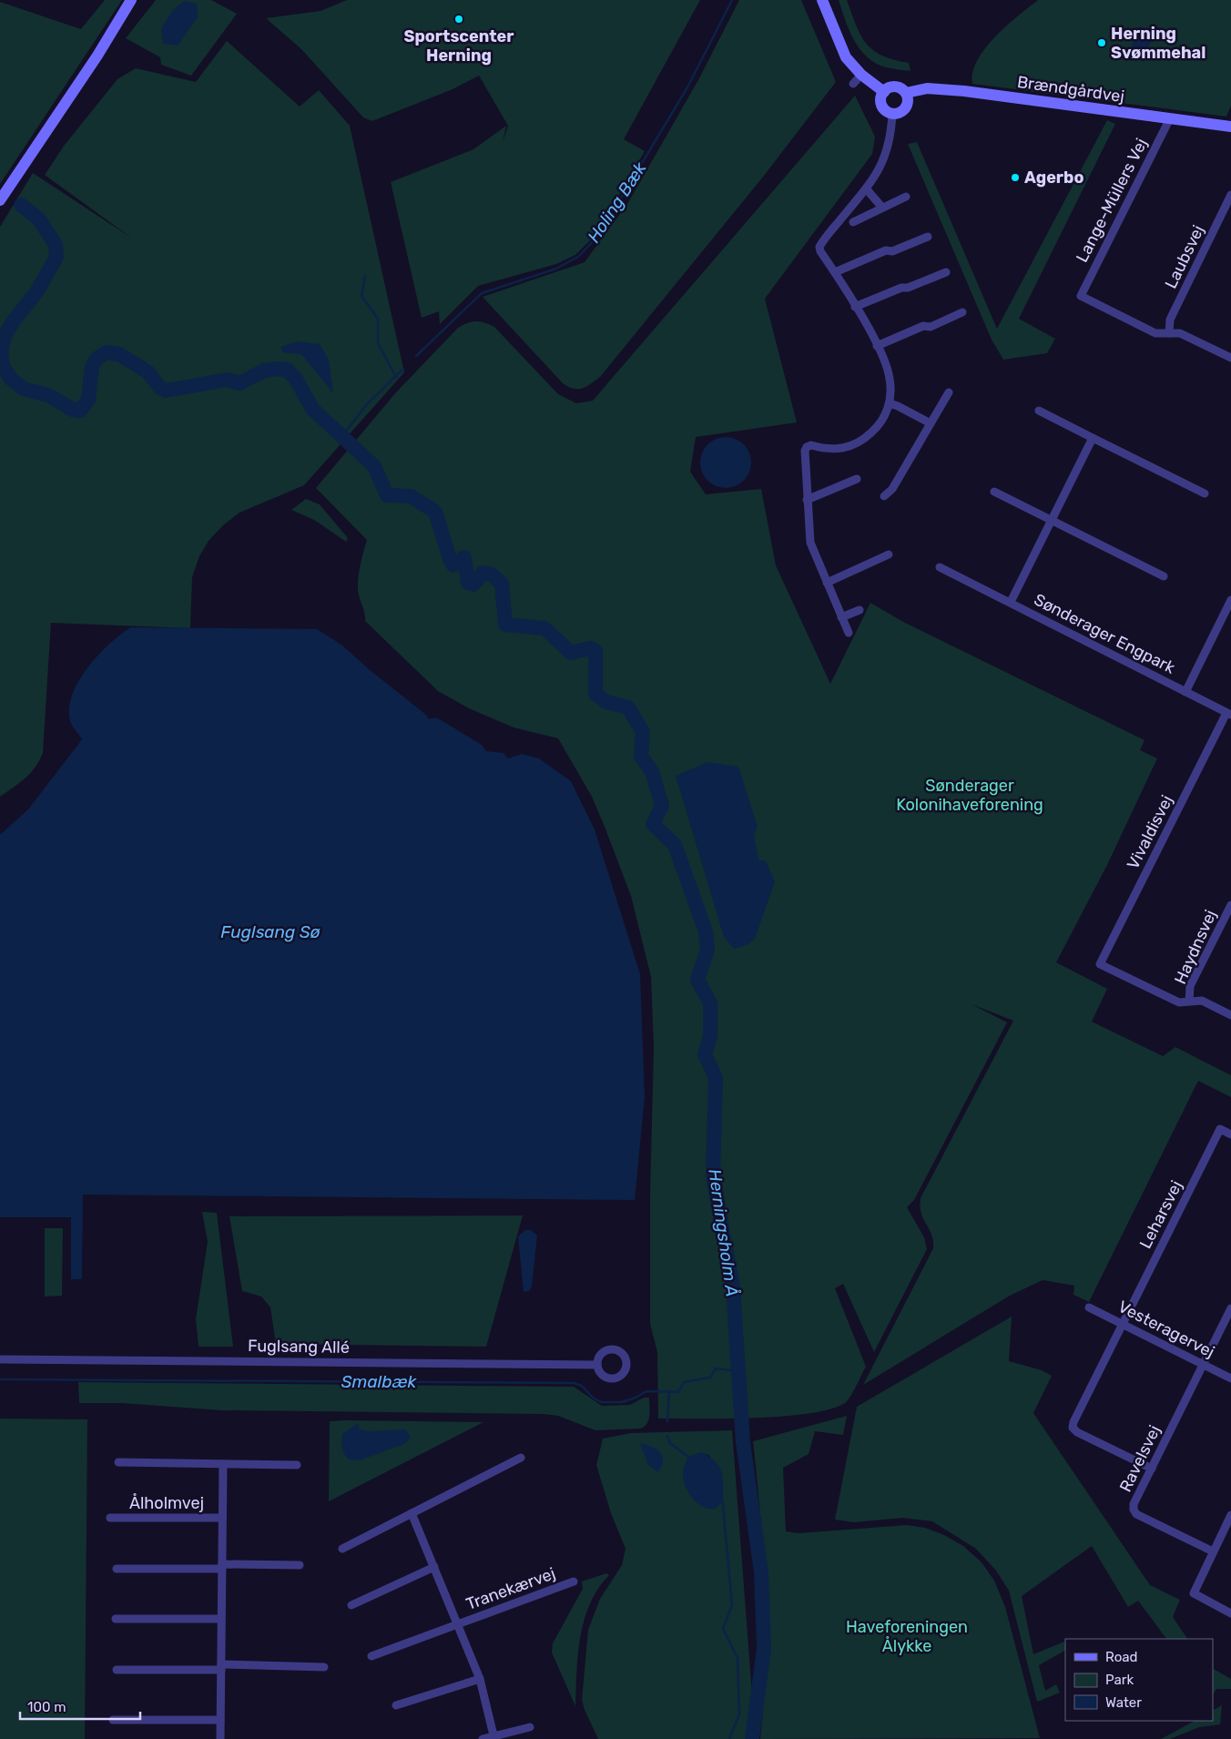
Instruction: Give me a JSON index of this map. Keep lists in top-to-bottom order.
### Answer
{
  "streets": {
    "street": [
      "Brændgårdvej",
      "Lange-Müllers Vej",
      "Laubsvej",
      "Sønderager Engpark",
      "Vivaldisvej",
      "Haydnsvej",
      "Leharsvej",
      "Vesteragervej",
      "Fuglsang Allé",
      "Ravelsvej",
      "Ålholmvej",
      "Tranekærvej"
    ]
  },
  "crossings": [
    ["Brændgårdvej", "Lange-Müllers Vej"],
    ["Lange-Müllers Vej", "Laubsvej"],
    ["Sønderager Engpark", "Vivaldisvej"],
    ["Vivaldisvej", "Haydnsvej"],
    ["Leharsvej", "Vesteragervej"],
    ["Vesteragervej", "Ravelsvej"]
  ],
  "water": [
    "Holing Bæk",
    "Fuglsang Sø",
    "Herningsholm Å",
    "Smalbæk"
  ],
  "parks": ["Sønderager Kolonihaveforening", "Haveforeningen Ålykke"],
  "places": ["Sportscenter Herning", "Herning Svømmehal", "Agerbo"],
  "legend": ["Road", "Park", "Water"],
  "scale_bar": "100 m"
}
